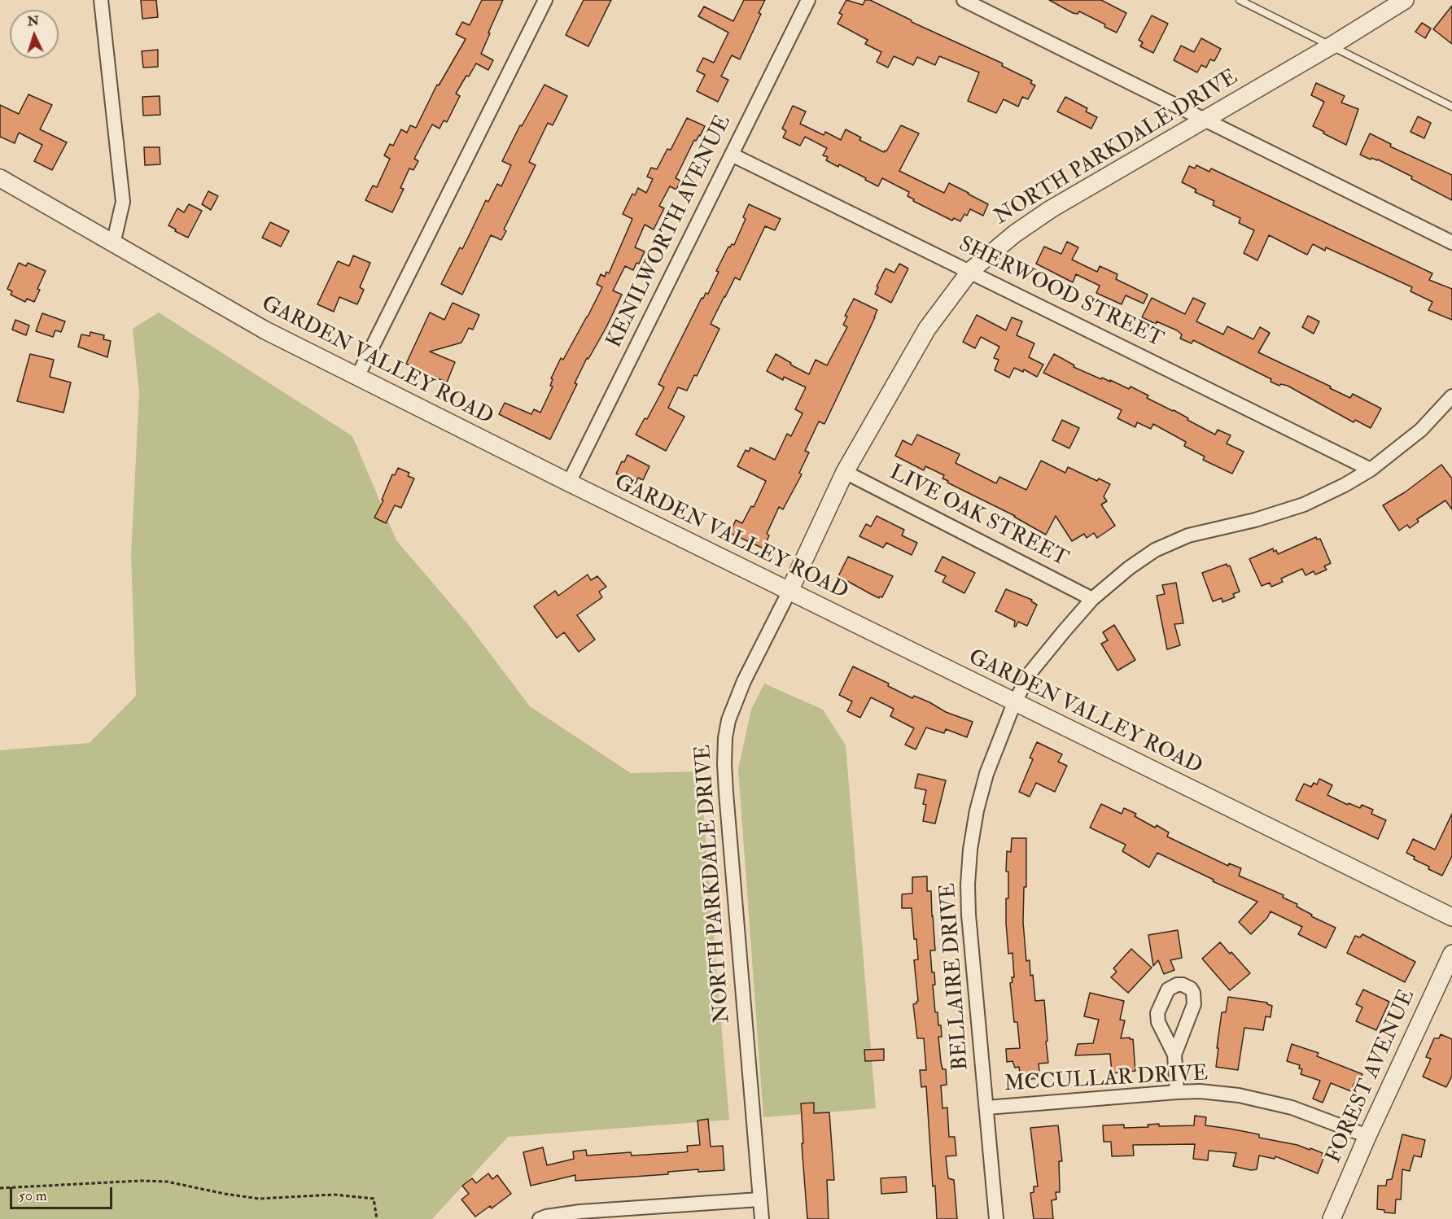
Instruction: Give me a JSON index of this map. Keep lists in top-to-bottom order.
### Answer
{
  "streets": {
    "street": [
      "NORTH PARKDALE DRIVE",
      "KENILWORTH AVENUE",
      "SHERWOOD STREET",
      "GARDEN VALLEY ROAD",
      "LIVE OAK STREET",
      "BELLAIRE DRIVE",
      "FOREST AVENUE",
      "MCCULLAR DRIVE"
    ]
  },
  "crossings": [
    ["NORTH PARKDALE DRIVE", "SHERWOOD STREET"],
    ["NORTH PARKDALE DRIVE", "GARDEN VALLEY ROAD"],
    ["NORTH PARKDALE DRIVE", "LIVE OAK STREET"],
    ["KENILWORTH AVENUE", "SHERWOOD STREET"],
    ["KENILWORTH AVENUE", "GARDEN VALLEY ROAD"],
    ["SHERWOOD STREET", "BELLAIRE DRIVE"],
    ["GARDEN VALLEY ROAD", "BELLAIRE DRIVE"],
    ["LIVE OAK STREET", "BELLAIRE DRIVE"],
    ["BELLAIRE DRIVE", "MCCULLAR DRIVE"],
    ["FOREST AVENUE", "MCCULLAR DRIVE"]
  ],
  "scale_bar": "50 m",
  "north": "top"
}
